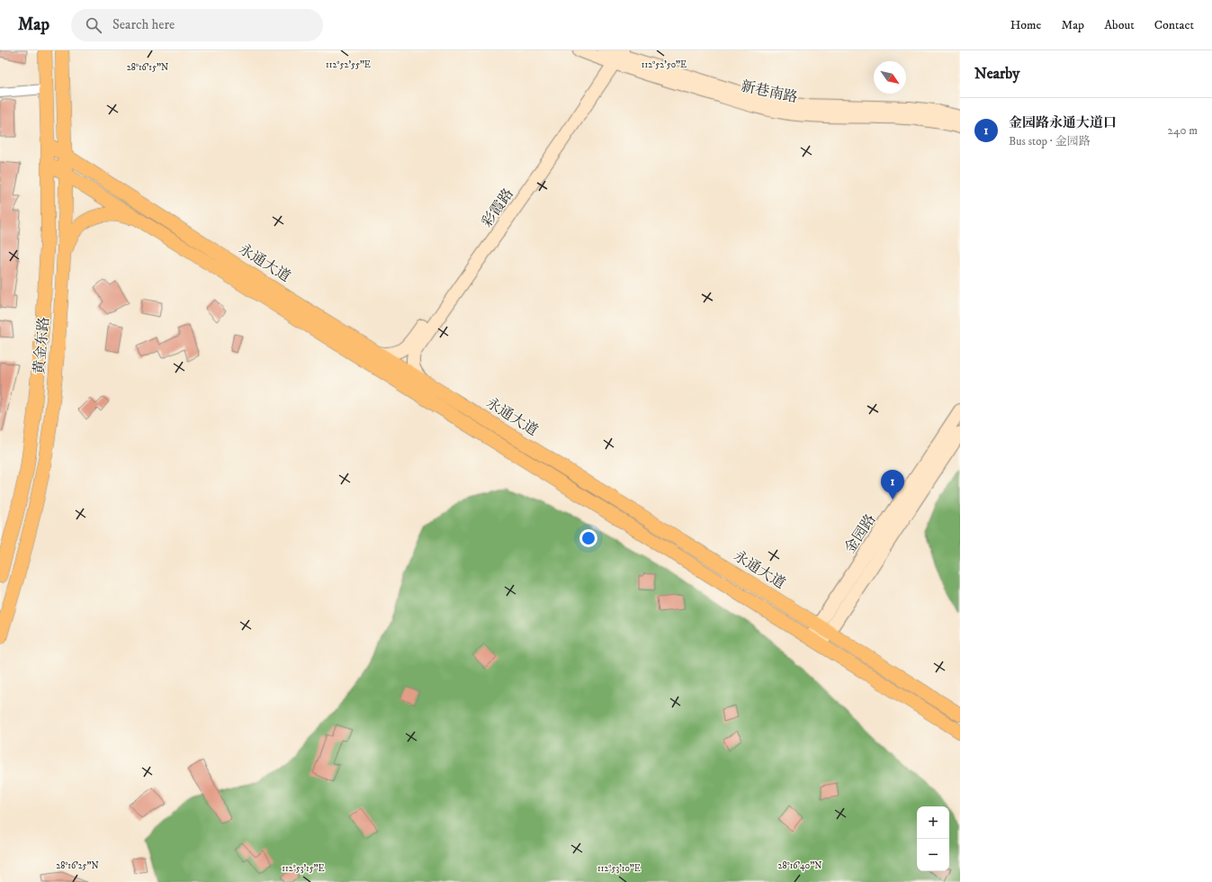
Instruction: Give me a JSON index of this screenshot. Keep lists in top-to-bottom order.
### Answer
{
  "streets": {
    "main road": [
      "新巷南路",
      "彩霞路",
      "永通大道",
      "黄金东路",
      "金园路"
    ]
  },
  "crossings": [
    ["新巷南路", "彩霞路"],
    ["彩霞路", "永通大道"],
    ["永通大道", "黄金东路"],
    ["永通大道", "金园路"]
  ],
  "north": "bottom right",
  "page": {
    "header": "Map",
    "search": "Search here",
    "nav": [
      "Home",
      "Map",
      "About",
      "Contact"
    ],
    "heading": "Nearby",
    "list": [
      {
        "mark": "1",
        "name": "金园路永通大道口",
        "note": "Bus stop · 金园路",
        "value": "240 m"
      }
    ],
    "pins": "1",
    "map_buttons": ["+", "−"]
  },
  "coordinates": [
    "112°52'50\"E",
    "112°52'55\"E",
    "28°16'15\"N",
    "28°16'25\"N",
    "28°16'40\"N",
    "112°53'15\"E",
    "112°53'10\"E"
  ]
}
